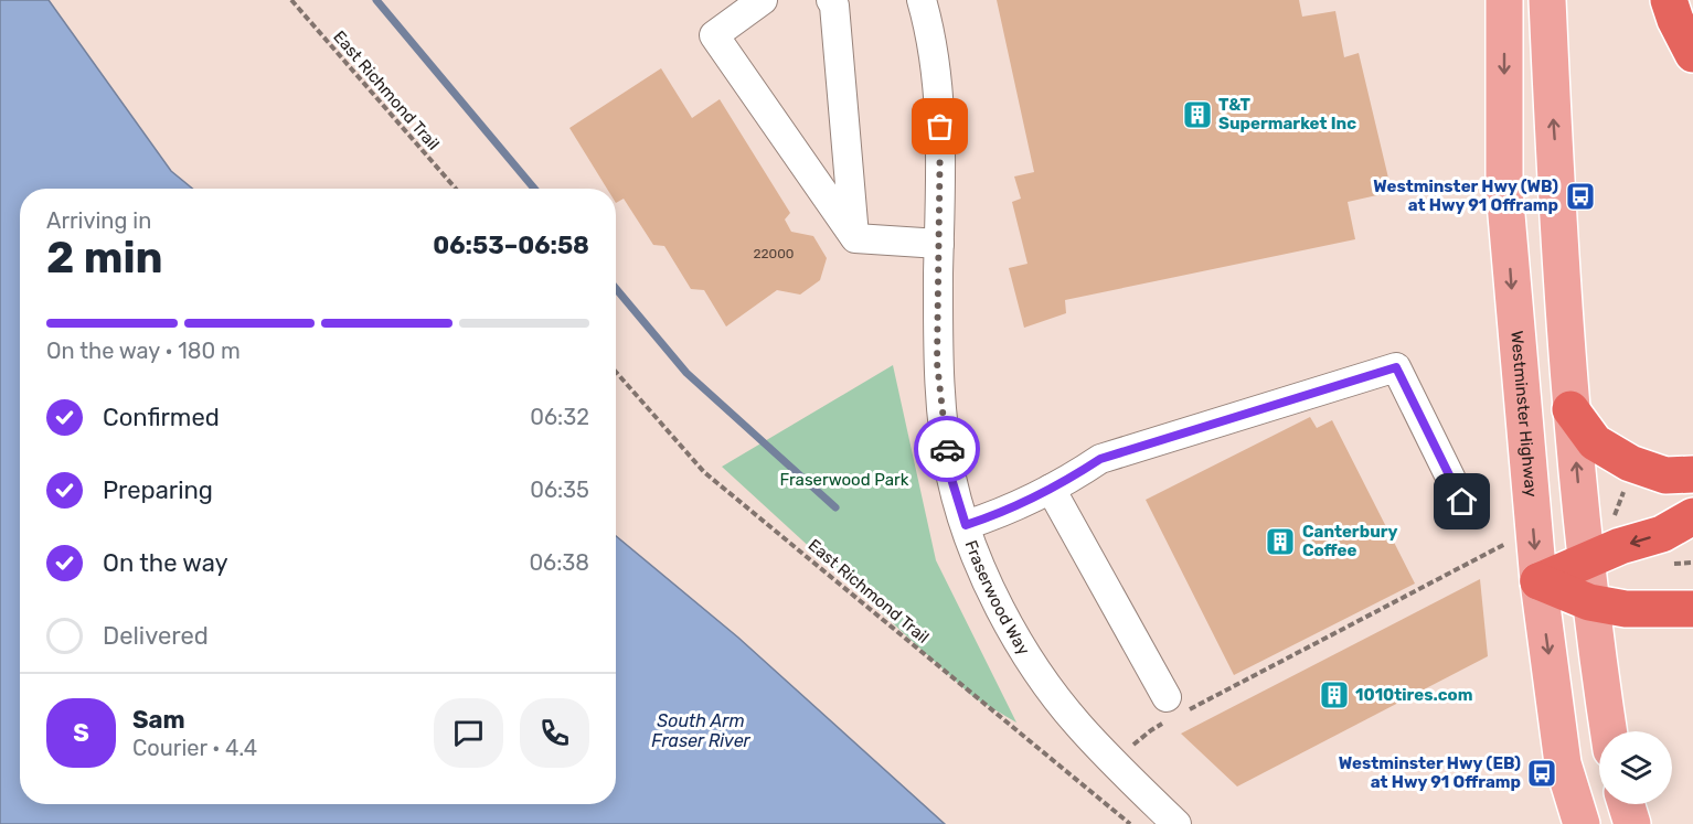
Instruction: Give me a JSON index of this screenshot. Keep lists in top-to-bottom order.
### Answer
{
  "streets": {
    "main road": ["Westminster Highway"],
    "street": ["Fraserwood Way"],
    "path": ["East Richmond Trail"]
  },
  "water": ["South Arm Fraser River"],
  "parks": ["Fraserwood Park"],
  "places": {
    "building": ["T&T Supermarket Inc", "Canterbury Coffee", "1010tires.com"],
    "bus stop": ["Westminster Hwy (WB) at Hwy 91 Offramp", "Westminster Hwy (EB) at Hwy 91 Offramp"]
  },
  "house_numbers": ["22000"],
  "page": {
    "heading": ["2 min", "Arriving in", "06:53–06:58"],
    "panel": ["Sam", "Courier · 4.4"],
    "bar": "On the way · 180 m",
    "list": [
      ["Confirmed", "06:32"],
      ["Preparing", "06:35"],
      ["On the way", "06:38"],
      "Delivered"
    ],
    "round": "S"
  }
}
